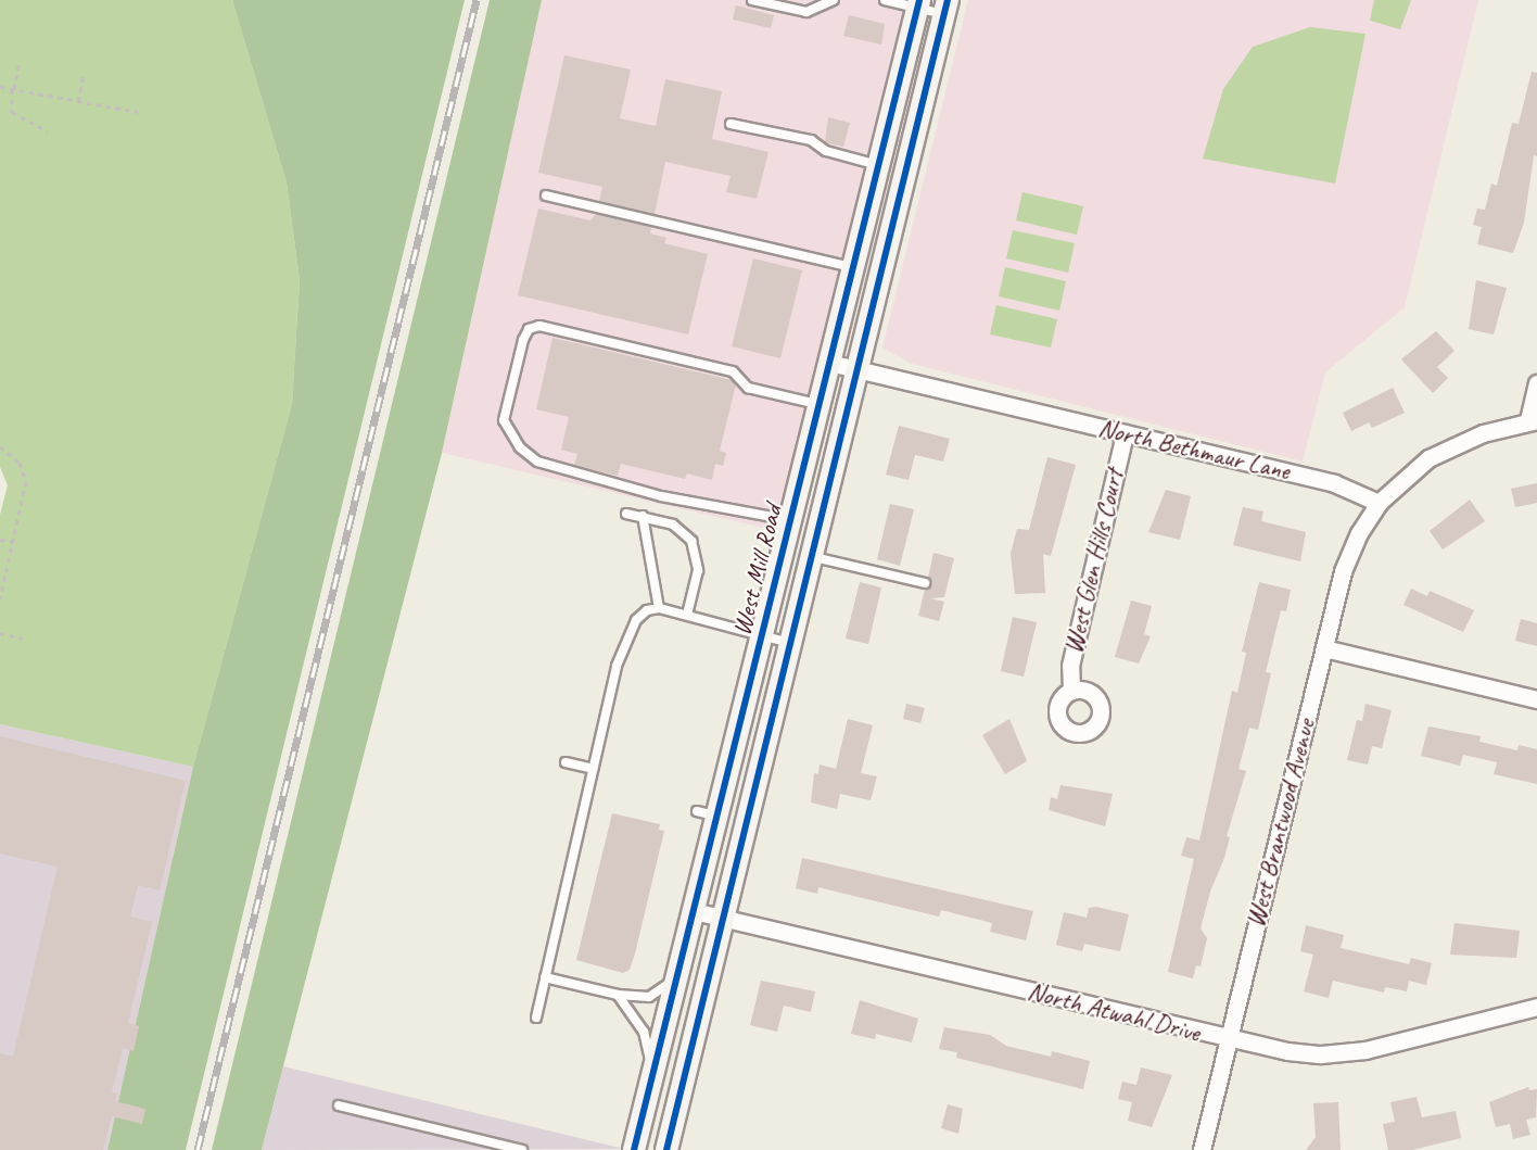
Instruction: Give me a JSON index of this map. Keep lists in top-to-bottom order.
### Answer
{
  "streets": {
    "main road": ["West Mill Road"],
    "street": [
      "North Bethmaur Lane",
      "West Glen Hills Court",
      "West Brantwood Avenue",
      "North Atwahl Drive"
    ]
  },
  "crossings": [
    ["North Bethmaur Lane", "West Glen Hills Court"],
    ["North Bethmaur Lane", "West Mill Road"],
    ["North Bethmaur Lane", "West Brantwood Avenue"],
    ["West Mill Road", "North Atwahl Drive"],
    ["West Brantwood Avenue", "North Atwahl Drive"]
  ]
}
